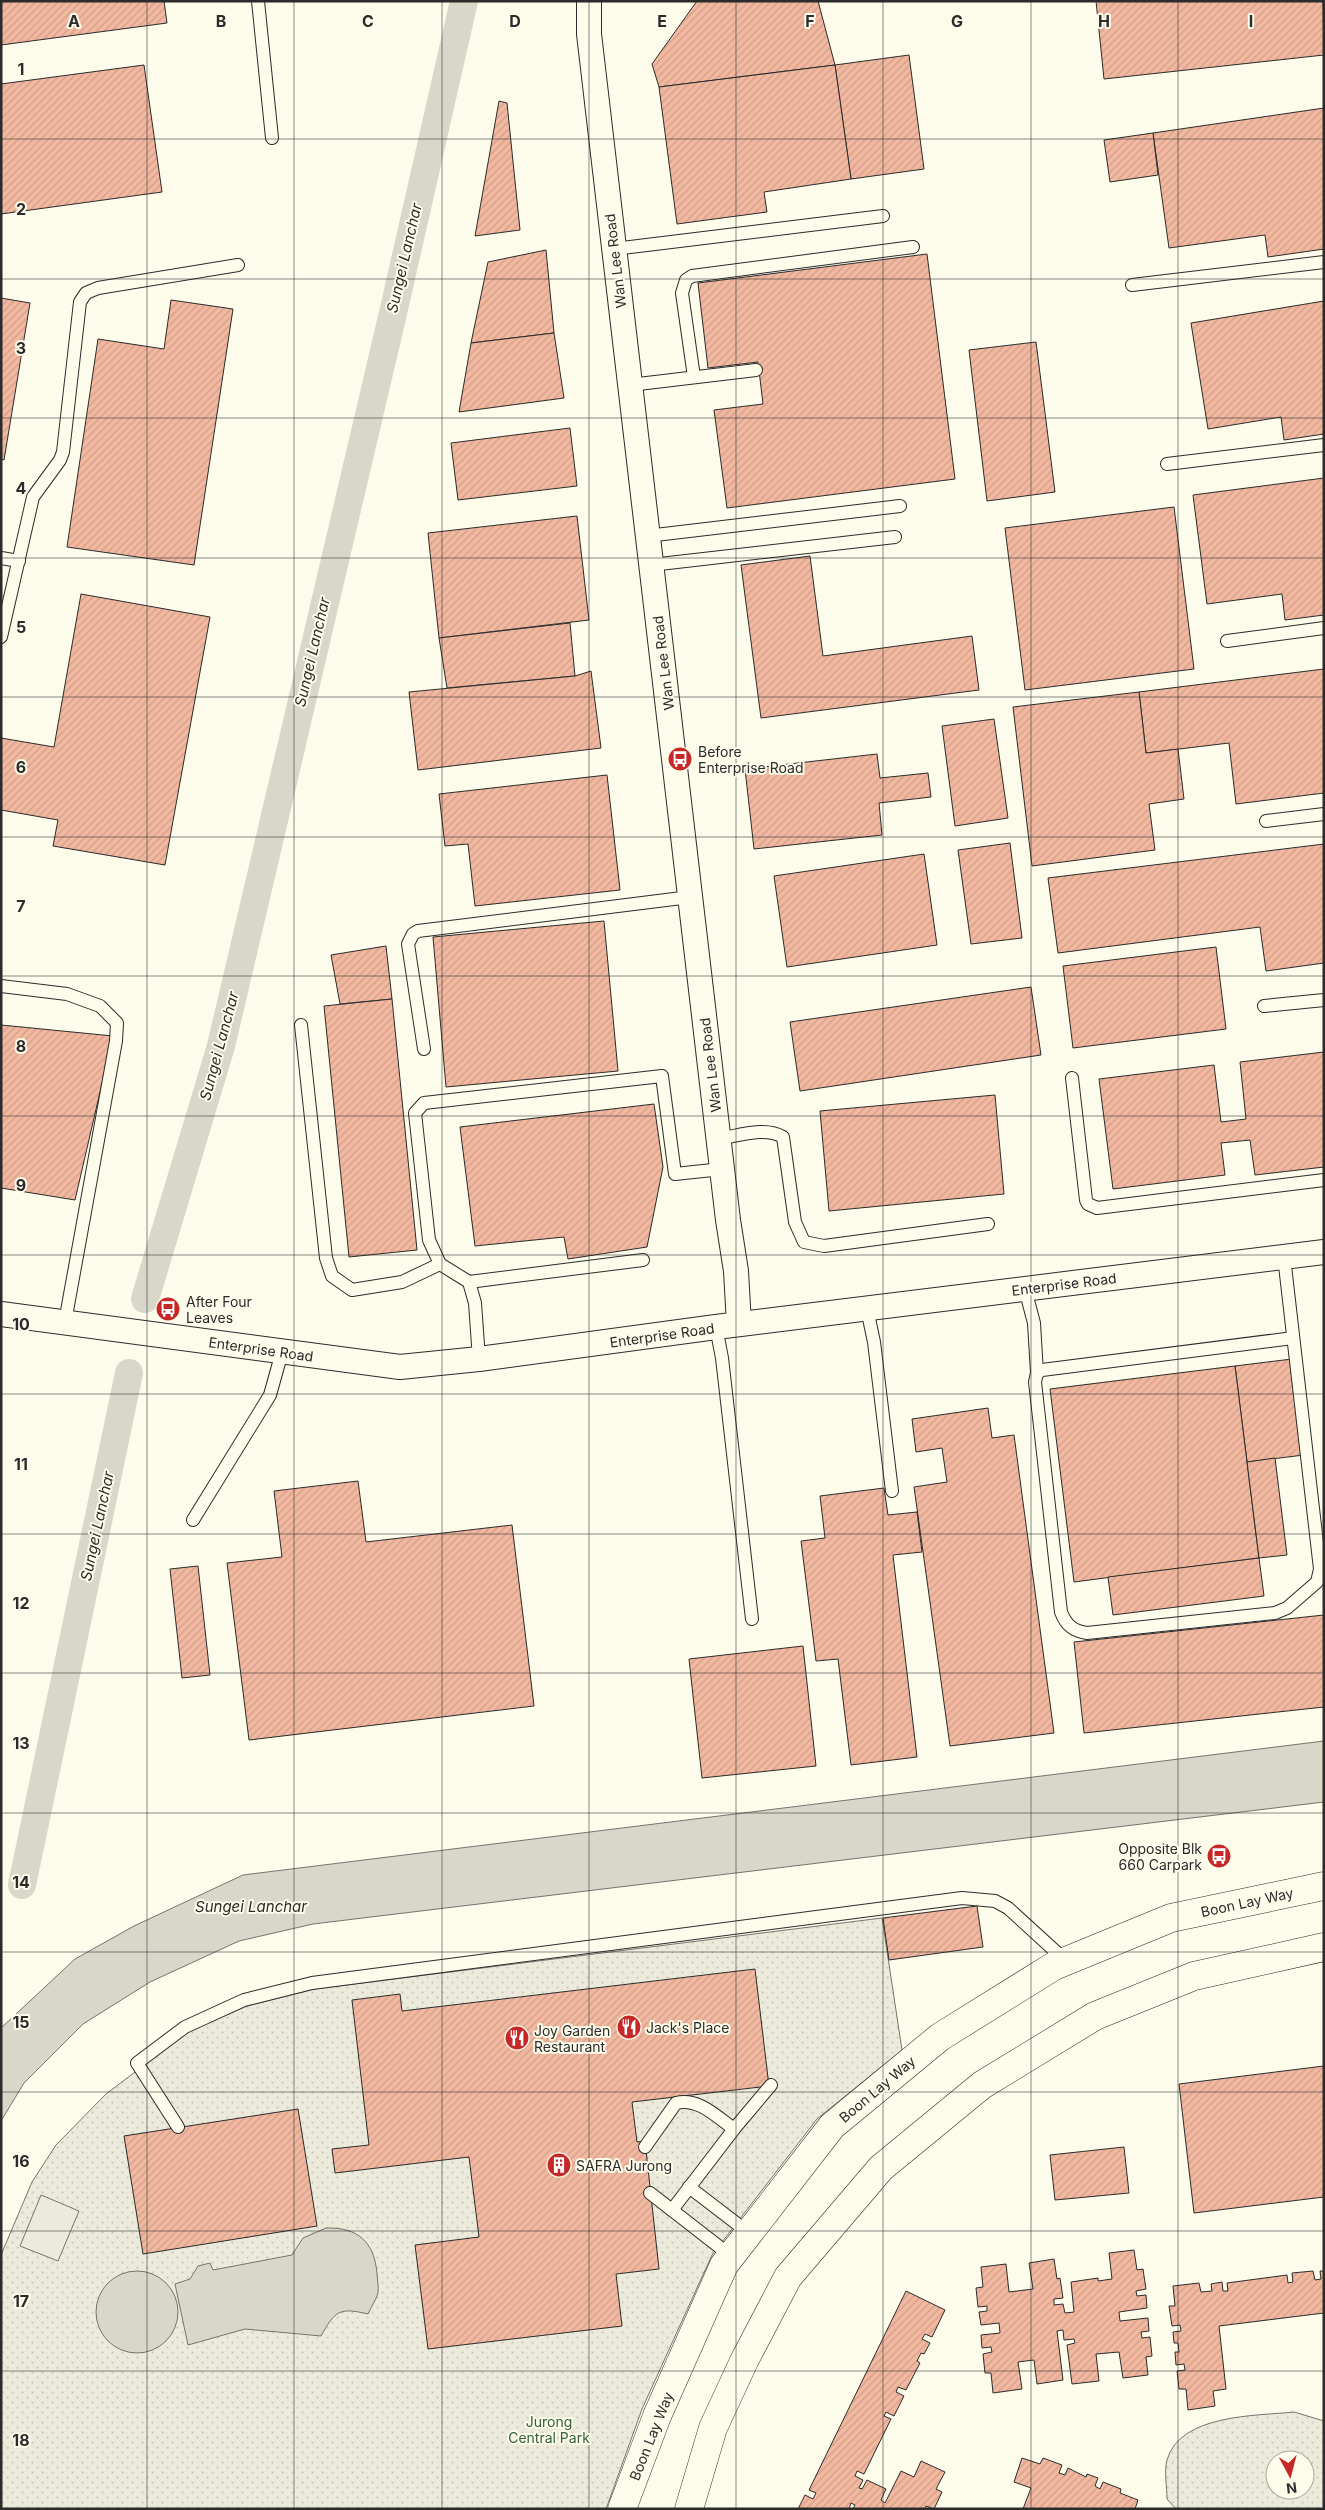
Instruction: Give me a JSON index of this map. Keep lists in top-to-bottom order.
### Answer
{
  "streets": {
    "main road": ["Boon Lay Way"],
    "street": ["Wan Lee Road", "Enterprise Road"]
  },
  "crossings": [
    ["Wan Lee Road", "Enterprise Road"]
  ],
  "water": ["Sungei Lanchar"],
  "parks": ["Jurong Central Park"],
  "places": {
    "bus stop": ["Before Enterprise Road", "After Four Leaves", "Opposite Blk 660 Carpark"],
    "restaurant": ["Jack's Place", "Joy Garden Restaurant"],
    "building": ["SAFRA Jurong"]
  },
  "north": "bottom",
  "grid": {
    "columns": [
      "A",
      "B",
      "C",
      "D",
      "E",
      "F",
      "G",
      "H",
      "I"
    ],
    "rows": [
      "1",
      "2",
      "3",
      "4",
      "5",
      "6",
      "7",
      "8",
      "9",
      "10",
      "11",
      "12",
      "13",
      "14",
      "15",
      "16",
      "17",
      "18"
    ]
  }
}
